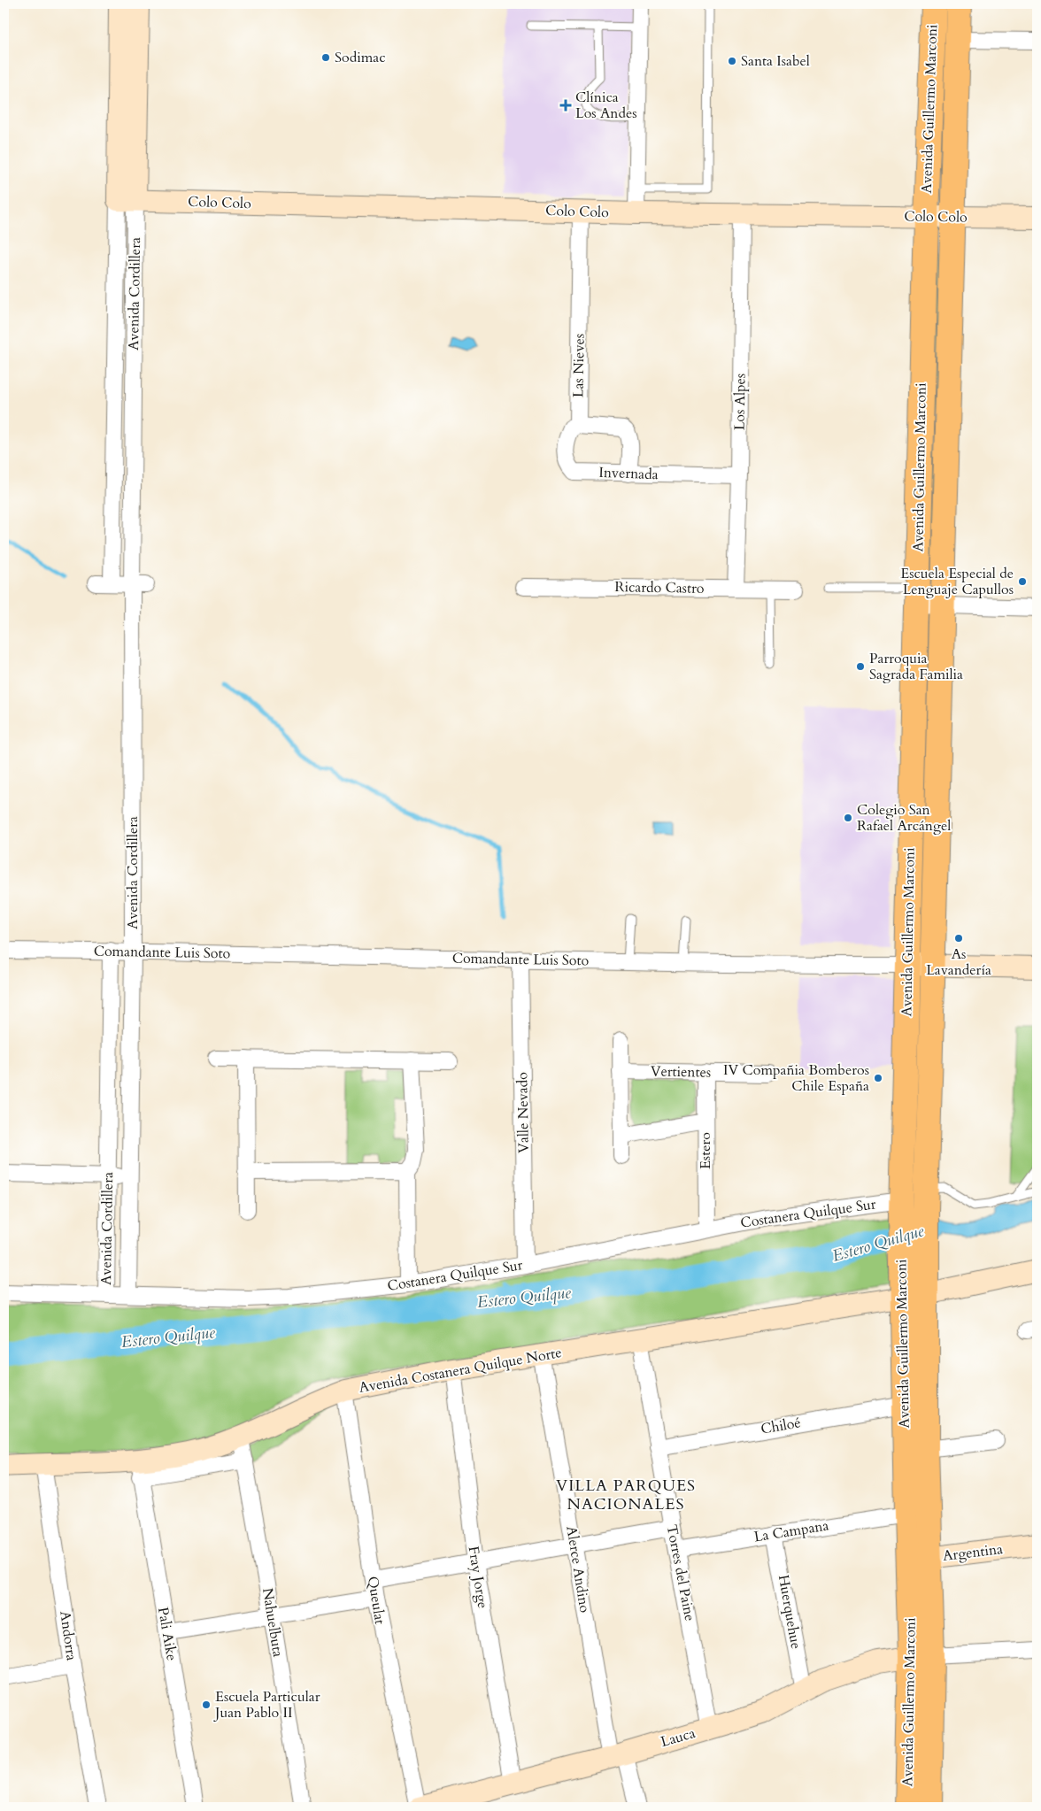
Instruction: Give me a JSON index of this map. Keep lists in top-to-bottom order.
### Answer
{
  "streets": {
    "main road": ["Avenida Guillermo Marconi"],
    "street": [
      "Colo Colo",
      "Avenida Cordillera",
      "Las Nieves",
      "Los Alpes",
      "Invernada",
      "Ricardo Castro",
      "Comandante Luis Soto",
      "Vertientes",
      "Valle Nevado",
      "Estero",
      "Costanera Quilque Sur",
      "Avenida Costanera Quilque Norte",
      "Chiloé",
      "La Campana",
      "Argentina",
      "Alerce Andino",
      "Torres del Paine",
      "Fray Jorge",
      "Queulat",
      "Huerquehue",
      "Nahuelbuta",
      "Pali Aike",
      "Andorra",
      "Lauca"
    ]
  },
  "crossings": [
    ["Avenida Guillermo Marconi", "Colo Colo"],
    ["Avenida Guillermo Marconi", "Comandante Luis Soto"],
    ["Avenida Guillermo Marconi", "Costanera Quilque Sur"],
    ["Avenida Guillermo Marconi", "Avenida Costanera Quilque Norte"],
    ["Avenida Guillermo Marconi", "Chiloé"],
    ["Avenida Guillermo Marconi", "La Campana"],
    ["Avenida Guillermo Marconi", "Argentina"],
    ["Avenida Guillermo Marconi", "Lauca"],
    ["Colo Colo", "Avenida Cordillera"],
    ["Colo Colo", "Las Nieves"],
    ["Colo Colo", "Los Alpes"],
    ["Avenida Cordillera", "Comandante Luis Soto"],
    ["Avenida Cordillera", "Costanera Quilque Sur"],
    ["Las Nieves", "Invernada"],
    ["Los Alpes", "Invernada"],
    ["Los Alpes", "Ricardo Castro"],
    ["Comandante Luis Soto", "Valle Nevado"],
    ["Vertientes", "Estero"],
    ["Valle Nevado", "Costanera Quilque Sur"],
    ["Estero", "Costanera Quilque Sur"],
    ["Avenida Costanera Quilque Norte", "Alerce Andino"],
    ["Avenida Costanera Quilque Norte", "Torres del Paine"],
    ["Avenida Costanera Quilque Norte", "Fray Jorge"],
    ["Avenida Costanera Quilque Norte", "Queulat"],
    ["Avenida Costanera Quilque Norte", "Nahuelbuta"],
    ["Avenida Costanera Quilque Norte", "Pali Aike"],
    ["Avenida Costanera Quilque Norte", "Andorra"],
    ["Chiloé", "Torres del Paine"],
    ["La Campana", "Torres del Paine"],
    ["La Campana", "Huerquehue"],
    ["Alerce Andino", "Lauca"],
    ["Torres del Paine", "Lauca"],
    ["Fray Jorge", "Lauca"],
    ["Queulat", "Lauca"],
    ["Huerquehue", "Lauca"]
  ],
  "districts": ["VILLA PARQUES NACIONALES"],
  "water": ["Estero Quilque"],
  "places": {
    "other": [
      "Sodimac",
      "Santa Isabel",
      "Escuela Especial de Lenguaje Capullos",
      "Parroquia Sagrada Familia",
      "Colegio San Rafael Arcángel",
      "As Lavandería",
      "IV Compañia Bomberos Chile España",
      "Escuela Particular Juan Pablo II"
    ],
    "health": ["Clínica Los Andes"]
  }
}
